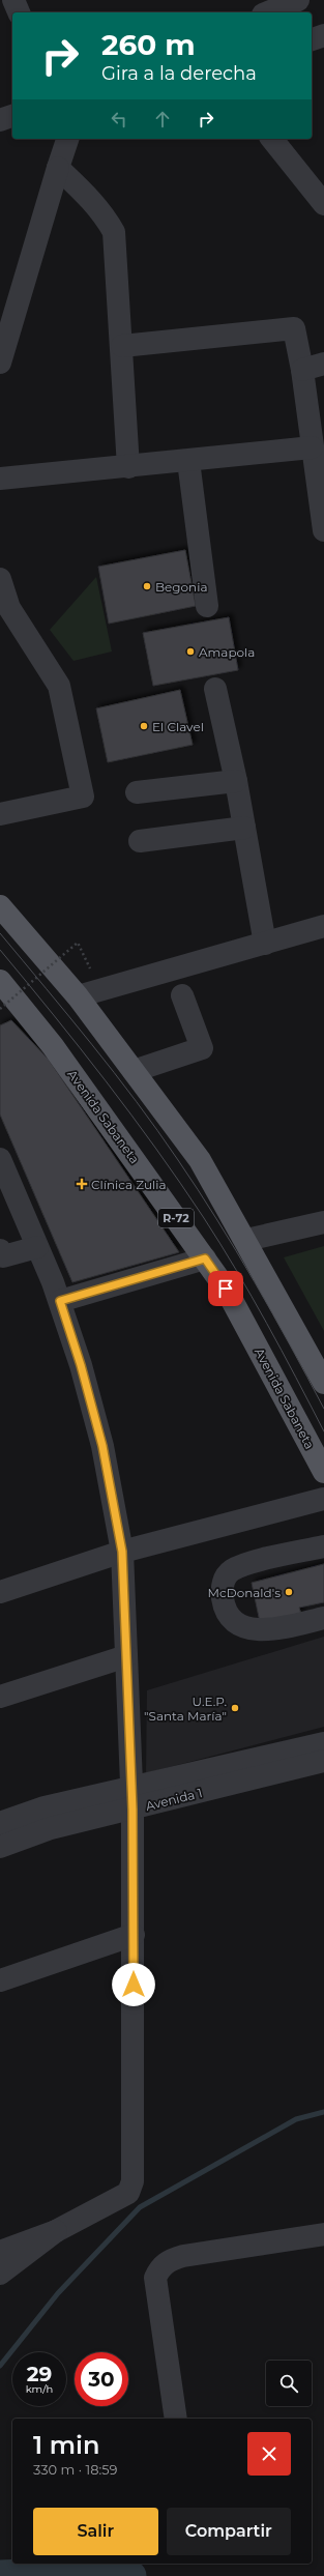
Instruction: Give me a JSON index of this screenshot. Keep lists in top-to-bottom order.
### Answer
{
  "streets": {
    "main road": ["Avenida Sabaneta", "R-72"],
    "street": ["Avenida 1"]
  },
  "places": {
    "other": [
      "Begonia",
      "Amapola",
      "El Clavel",
      "McDonald's",
      "U.E.P. \"Santa María\""
    ],
    "health": ["Clínica Zulia"]
  },
  "page": {
    "turn": ["260 m", "Gira a la derecha"],
    "speed": "29 km/h",
    "limit": "30",
    "heading": ["1 min", "330 m · 18:59"],
    "buttons": ["Salir", "Compartir"]
  }
}
